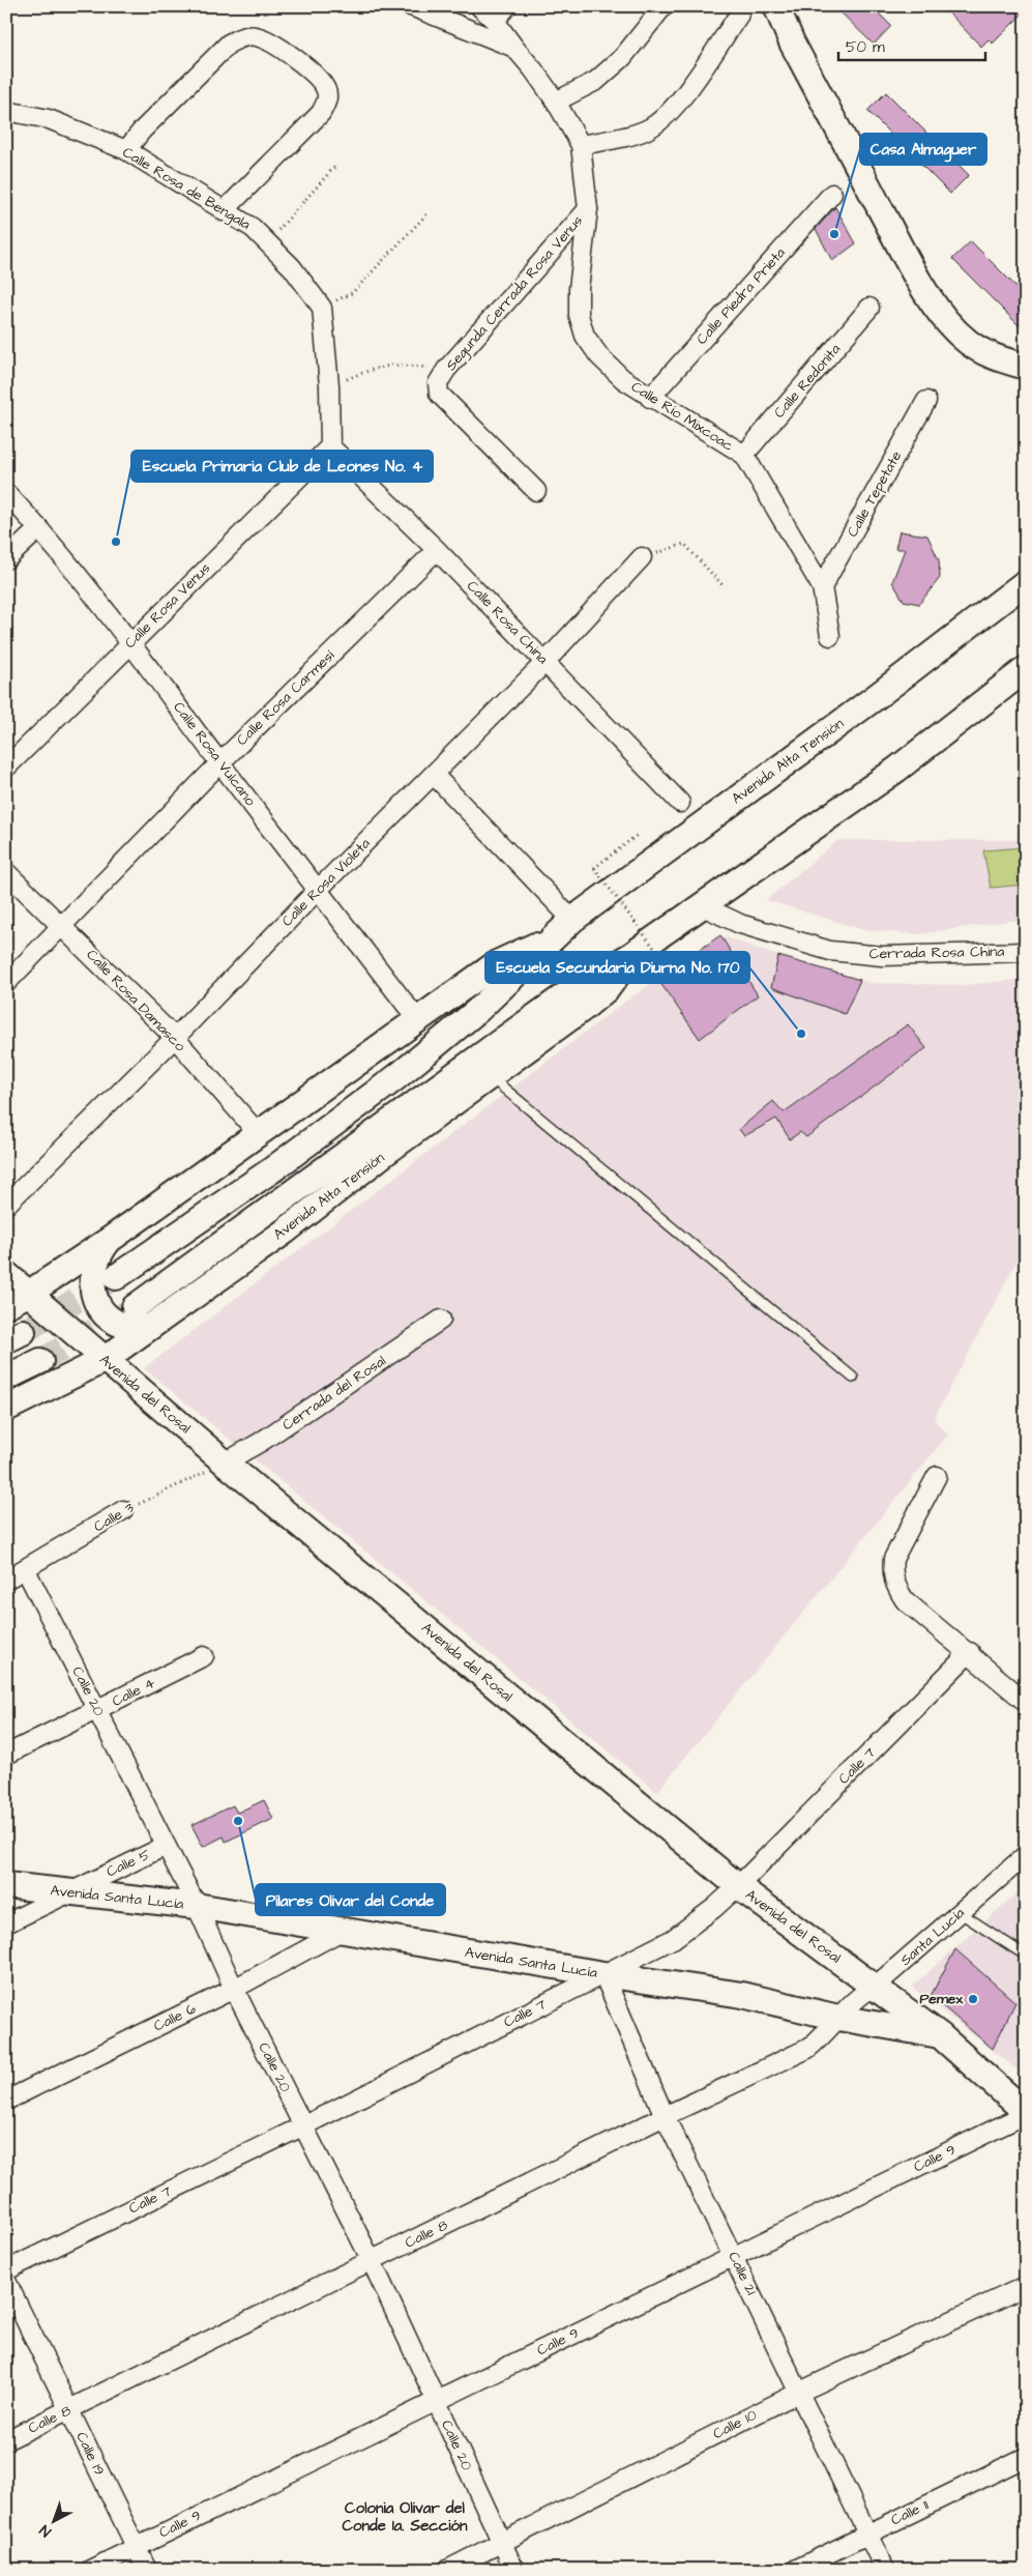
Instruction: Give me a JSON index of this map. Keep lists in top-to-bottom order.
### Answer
{
  "streets": {
    "street": [
      "Calle Rosa de Bengala",
      "Segunda Cerrada Rosa Venus",
      "Calle Piedra Prieta",
      "Calle Redonita",
      "Calle Río Mixcoac",
      "Calle Tepetate",
      "Calle Rosa Venus",
      "Calle Rosa China",
      "Calle Rosa Carmesí",
      "Calle Rosa Vulcano",
      "Avenida Alta Tensión",
      "Calle Rosa Violeta",
      "Cerrada Rosa China",
      "Calle Rosa Damasco",
      "Cerrada del Rosal",
      "Avenida del Rosal",
      "Calle 3",
      "Calle 20",
      "Calle 4",
      "Calle 7",
      "Calle 5",
      "Avenida Santa Lucía",
      "Santa Lucía",
      "Calle 6",
      "Calle 9",
      "Calle 8",
      "Calle 21",
      "Calle 10",
      "Calle 19",
      "Calle 11"
    ]
  },
  "crossings": [
    ["Segunda Cerrada Rosa Venus", "Calle Río Mixcoac"],
    ["Calle Piedra Prieta", "Calle Río Mixcoac"],
    ["Calle Redonita", "Calle Río Mixcoac"],
    ["Calle Río Mixcoac", "Calle Tepetate"],
    ["Calle Rosa Venus", "Calle Rosa China"],
    ["Calle Rosa Venus", "Calle Rosa Vulcano"],
    ["Calle Rosa China", "Calle Rosa Carmesí"],
    ["Calle Rosa China", "Calle Rosa Violeta"],
    ["Calle Rosa Carmesí", "Calle Rosa Vulcano"],
    ["Calle Rosa Carmesí", "Calle Rosa Damasco"],
    ["Calle Rosa Vulcano", "Avenida Alta Tensión"],
    ["Calle Rosa Vulcano", "Calle Rosa Violeta"],
    ["Avenida Alta Tensión", "Cerrada Rosa China"],
    ["Avenida Alta Tensión", "Calle Rosa Damasco"],
    ["Avenida Alta Tensión", "Avenida del Rosal"],
    ["Calle Rosa Violeta", "Calle Rosa Damasco"],
    ["Cerrada del Rosal", "Avenida del Rosal"],
    ["Cerrada del Rosal", "Calle 3"],
    ["Avenida del Rosal", "Calle 3"],
    ["Avenida del Rosal", "Calle 7"],
    ["Avenida del Rosal", "Avenida Santa Lucía"],
    ["Avenida del Rosal", "Santa Lucía"],
    ["Calle 3", "Calle 20"],
    ["Calle 20", "Calle 4"],
    ["Calle 20", "Calle 7"],
    ["Calle 20", "Calle 5"],
    ["Calle 20", "Avenida Santa Lucía"],
    ["Calle 20", "Calle 6"],
    ["Calle 20", "Calle 9"],
    ["Calle 20", "Calle 8"],
    ["Calle 20", "Calle 10"],
    ["Calle 7", "Avenida Santa Lucía"],
    ["Calle 7", "Calle 21"],
    ["Calle 5", "Avenida Santa Lucía"],
    ["Avenida Santa Lucía", "Santa Lucía"],
    ["Avenida Santa Lucía", "Calle 6"],
    ["Avenida Santa Lucía", "Calle 8"],
    ["Avenida Santa Lucía", "Calle 21"],
    ["Santa Lucía", "Calle 8"],
    ["Calle 9", "Calle 21"],
    ["Calle 9", "Calle 19"],
    ["Calle 8", "Calle 21"],
    ["Calle 8", "Calle 19"],
    ["Calle 21", "Calle 10"],
    ["Calle 21", "Calle 11"]
  ],
  "districts": ["Colonia Olivar del Conde 1a. Sección"],
  "places": [
    "Casa Almaguer",
    "Escuela Primaria Club de Leones No. 4",
    "Escuela Secundaria Diurna No. 170",
    "Pilares Olivar del Conde",
    "Pemex"
  ],
  "scale_bar": "50 m",
  "north": "bottom left"
}
